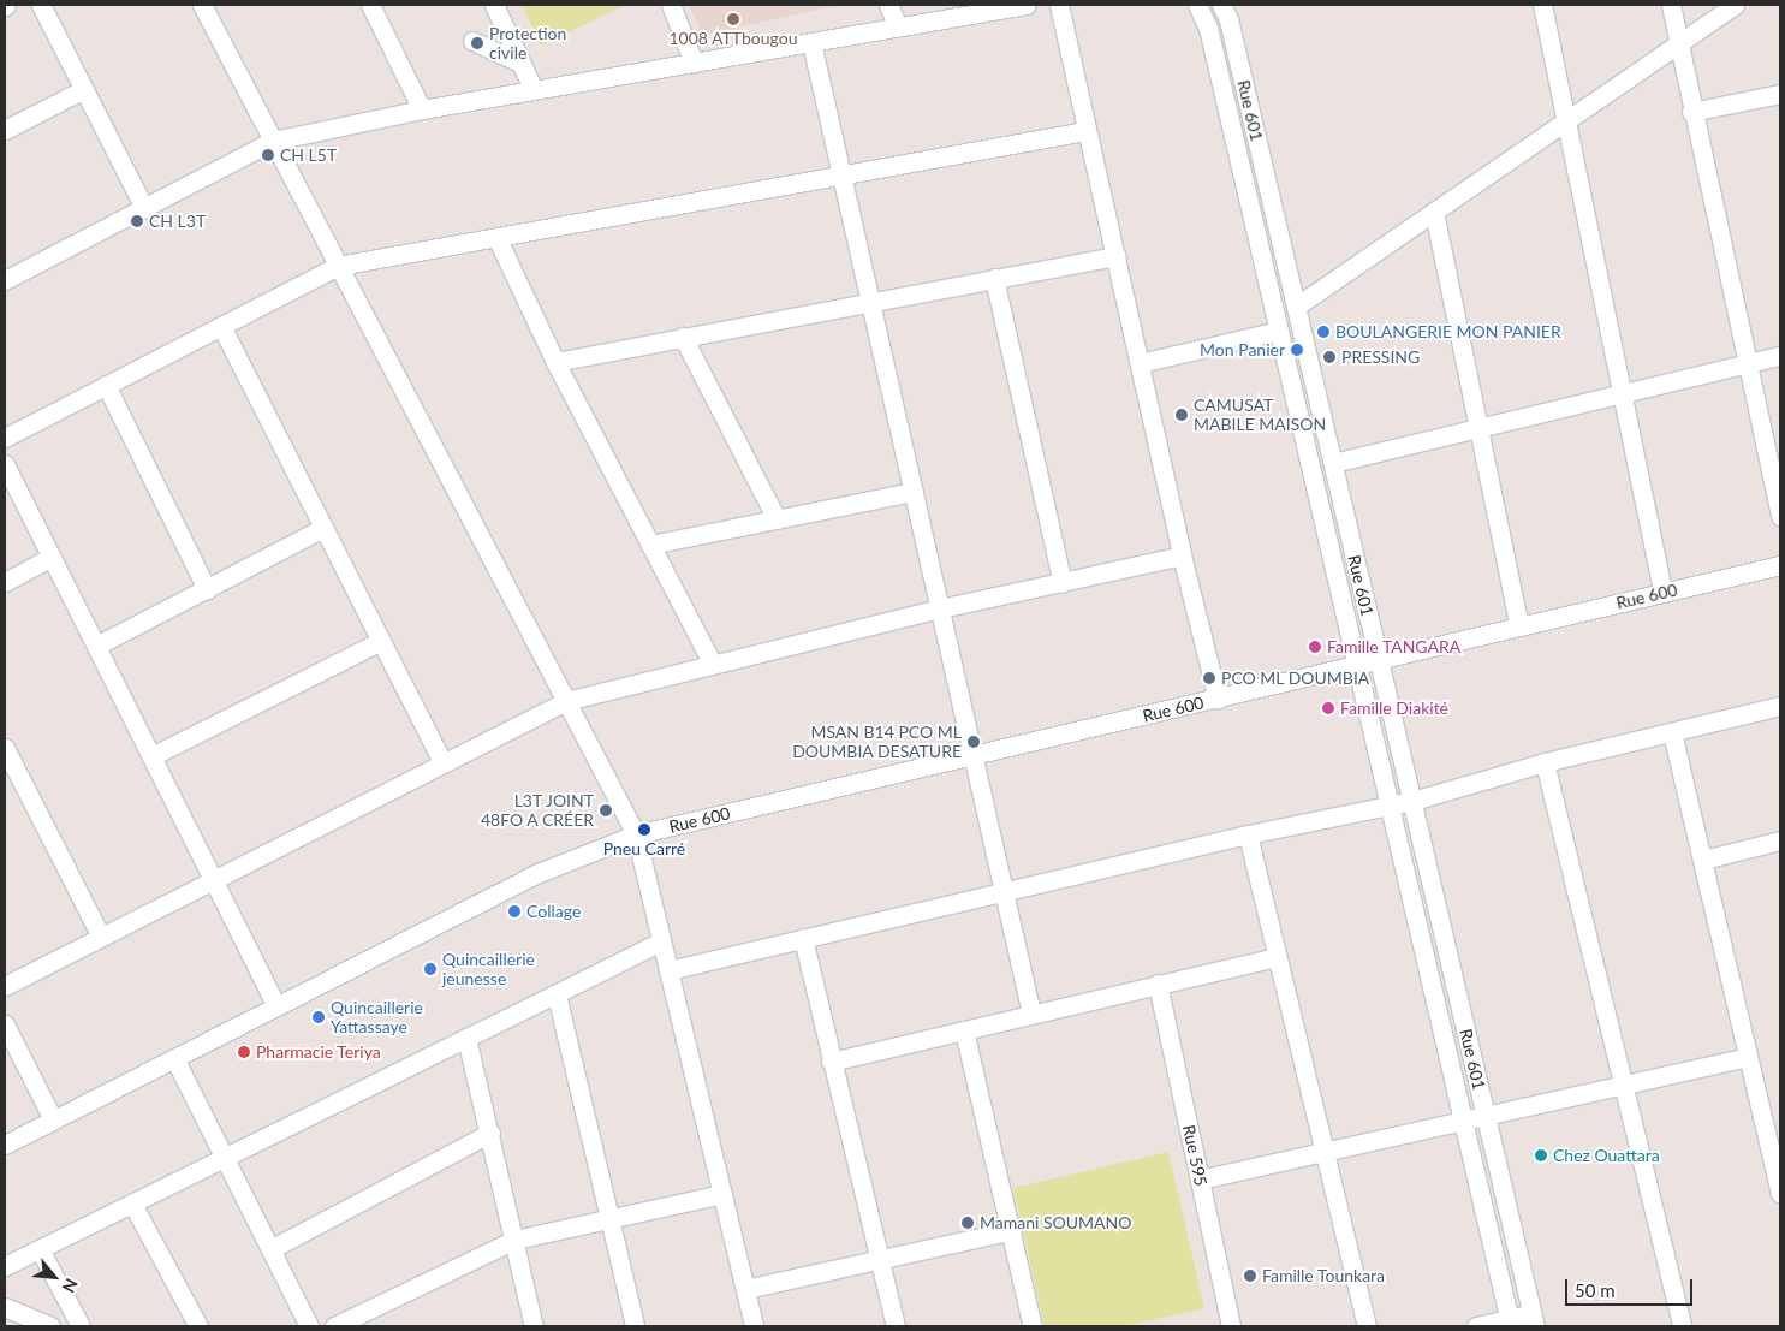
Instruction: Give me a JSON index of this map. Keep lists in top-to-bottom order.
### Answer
{
  "streets": {
    "street": ["Rue 601", "Rue 600", "Rue 595"]
  },
  "crossings": [
    ["Rue 601", "Rue 600"]
  ],
  "places": [
    "1008 ATTbougou",
    "Protection civile",
    "CH L5T",
    "CH L3T",
    "BOULANGERIE MON PANIER",
    "Mon Panier",
    "PRESSING",
    "CAMUSAT MABILE MAISON",
    "Famille TANGARA",
    "PCO ML DOUMBIA",
    "Famille Diakité",
    "MSAN B14 PCO ML DOUMBIA DESATURE",
    "L3T JOINT 48FO A CRÉER",
    "Pneu Carré",
    "Collage",
    "Quincaillerie jeunesse",
    "Quincaillerie Yattassaye",
    "Pharmacie Teriya",
    "Chez Ouattara",
    "Mamani SOUMANO",
    "Famille Tounkara"
  ],
  "scale_bar": "50 m",
  "north": "bottom right"
}
